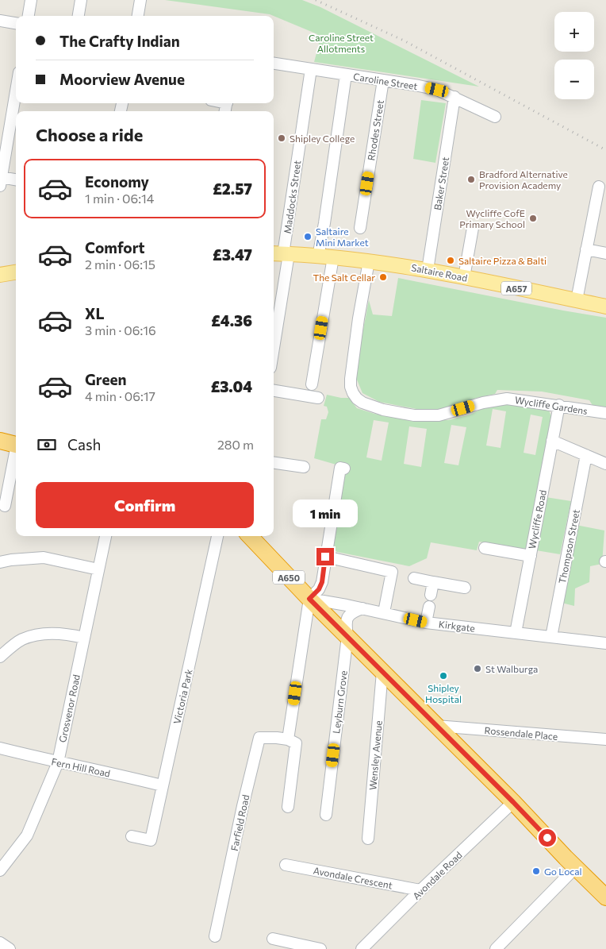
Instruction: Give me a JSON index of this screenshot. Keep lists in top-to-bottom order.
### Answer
{
  "streets": {
    "highway": ["A650"],
    "main road": ["Saltaire Road", "A657"],
    "street": [
      "Caroline Street",
      "Rhodes Street",
      "Baker Street",
      "Maddocks Street",
      "Wycliffe Gardens",
      "Wycliffe Road",
      "Thompson Street",
      "Kirkgate",
      "Victoria Park",
      "Leyburn Grove",
      "Grosvenor Road",
      "Rossendale Place",
      "Wensley Avenue",
      "Fern Hill Road",
      "Farfield Road",
      "Avondale Road",
      "Avondale Crescent"
    ]
  },
  "crossings": [
    ["Caroline Street", "Rhodes Street"],
    ["Caroline Street", "Baker Street"],
    ["Caroline Street", "Maddocks Street"],
    ["Baker Street", "Saltaire Road"],
    ["Maddocks Street", "Saltaire Road"],
    ["Saltaire Road", "Wycliffe Gardens"],
    ["Wycliffe Gardens", "Wycliffe Road"],
    ["Wycliffe Road", "Kirkgate"],
    ["Thompson Street", "Kirkgate"],
    ["A650", "Kirkgate"],
    ["A650", "Leyburn Grove"],
    ["A650", "Rossendale Place"],
    ["A650", "Wensley Avenue"],
    ["A650", "Avondale Road"],
    ["Kirkgate", "Leyburn Grove"],
    ["Victoria Park", "Fern Hill Road"],
    ["Grosvenor Road", "Fern Hill Road"],
    ["Avondale Road", "Avondale Crescent"]
  ],
  "parks": ["Caroline Street Allotments"],
  "places": [
    "Shipley College",
    "Bradford Alternative Provision Academy",
    "Wycliffe CofE Primary School",
    "Saltaire Mini Market",
    "Saltaire Pizza & Balti",
    "The Salt Cellar",
    "St Walburga",
    "Shipley Hospital",
    "Go Local"
  ],
  "page": {
    "map_buttons": ["+", "−"],
    "banner": ["The Crafty Indian", "Moorview Avenue"],
    "heading": "Choose a ride",
    "list": [
      {
        "name": "Economy",
        "note": "1 min · 06:14",
        "value": "£2.57"
      },
      {
        "name": "Comfort",
        "note": "2 min · 06:15",
        "value": "£3.47"
      },
      {
        "name": "XL",
        "note": "3 min · 06:16",
        "value": "£4.36"
      },
      {
        "name": "Green",
        "note": "4 min · 06:17",
        "value": "£3.04"
      }
    ],
    "pay": ["Cash", "280 m"],
    "buttons": "Confirm",
    "bubble": "1 min"
  }
}
